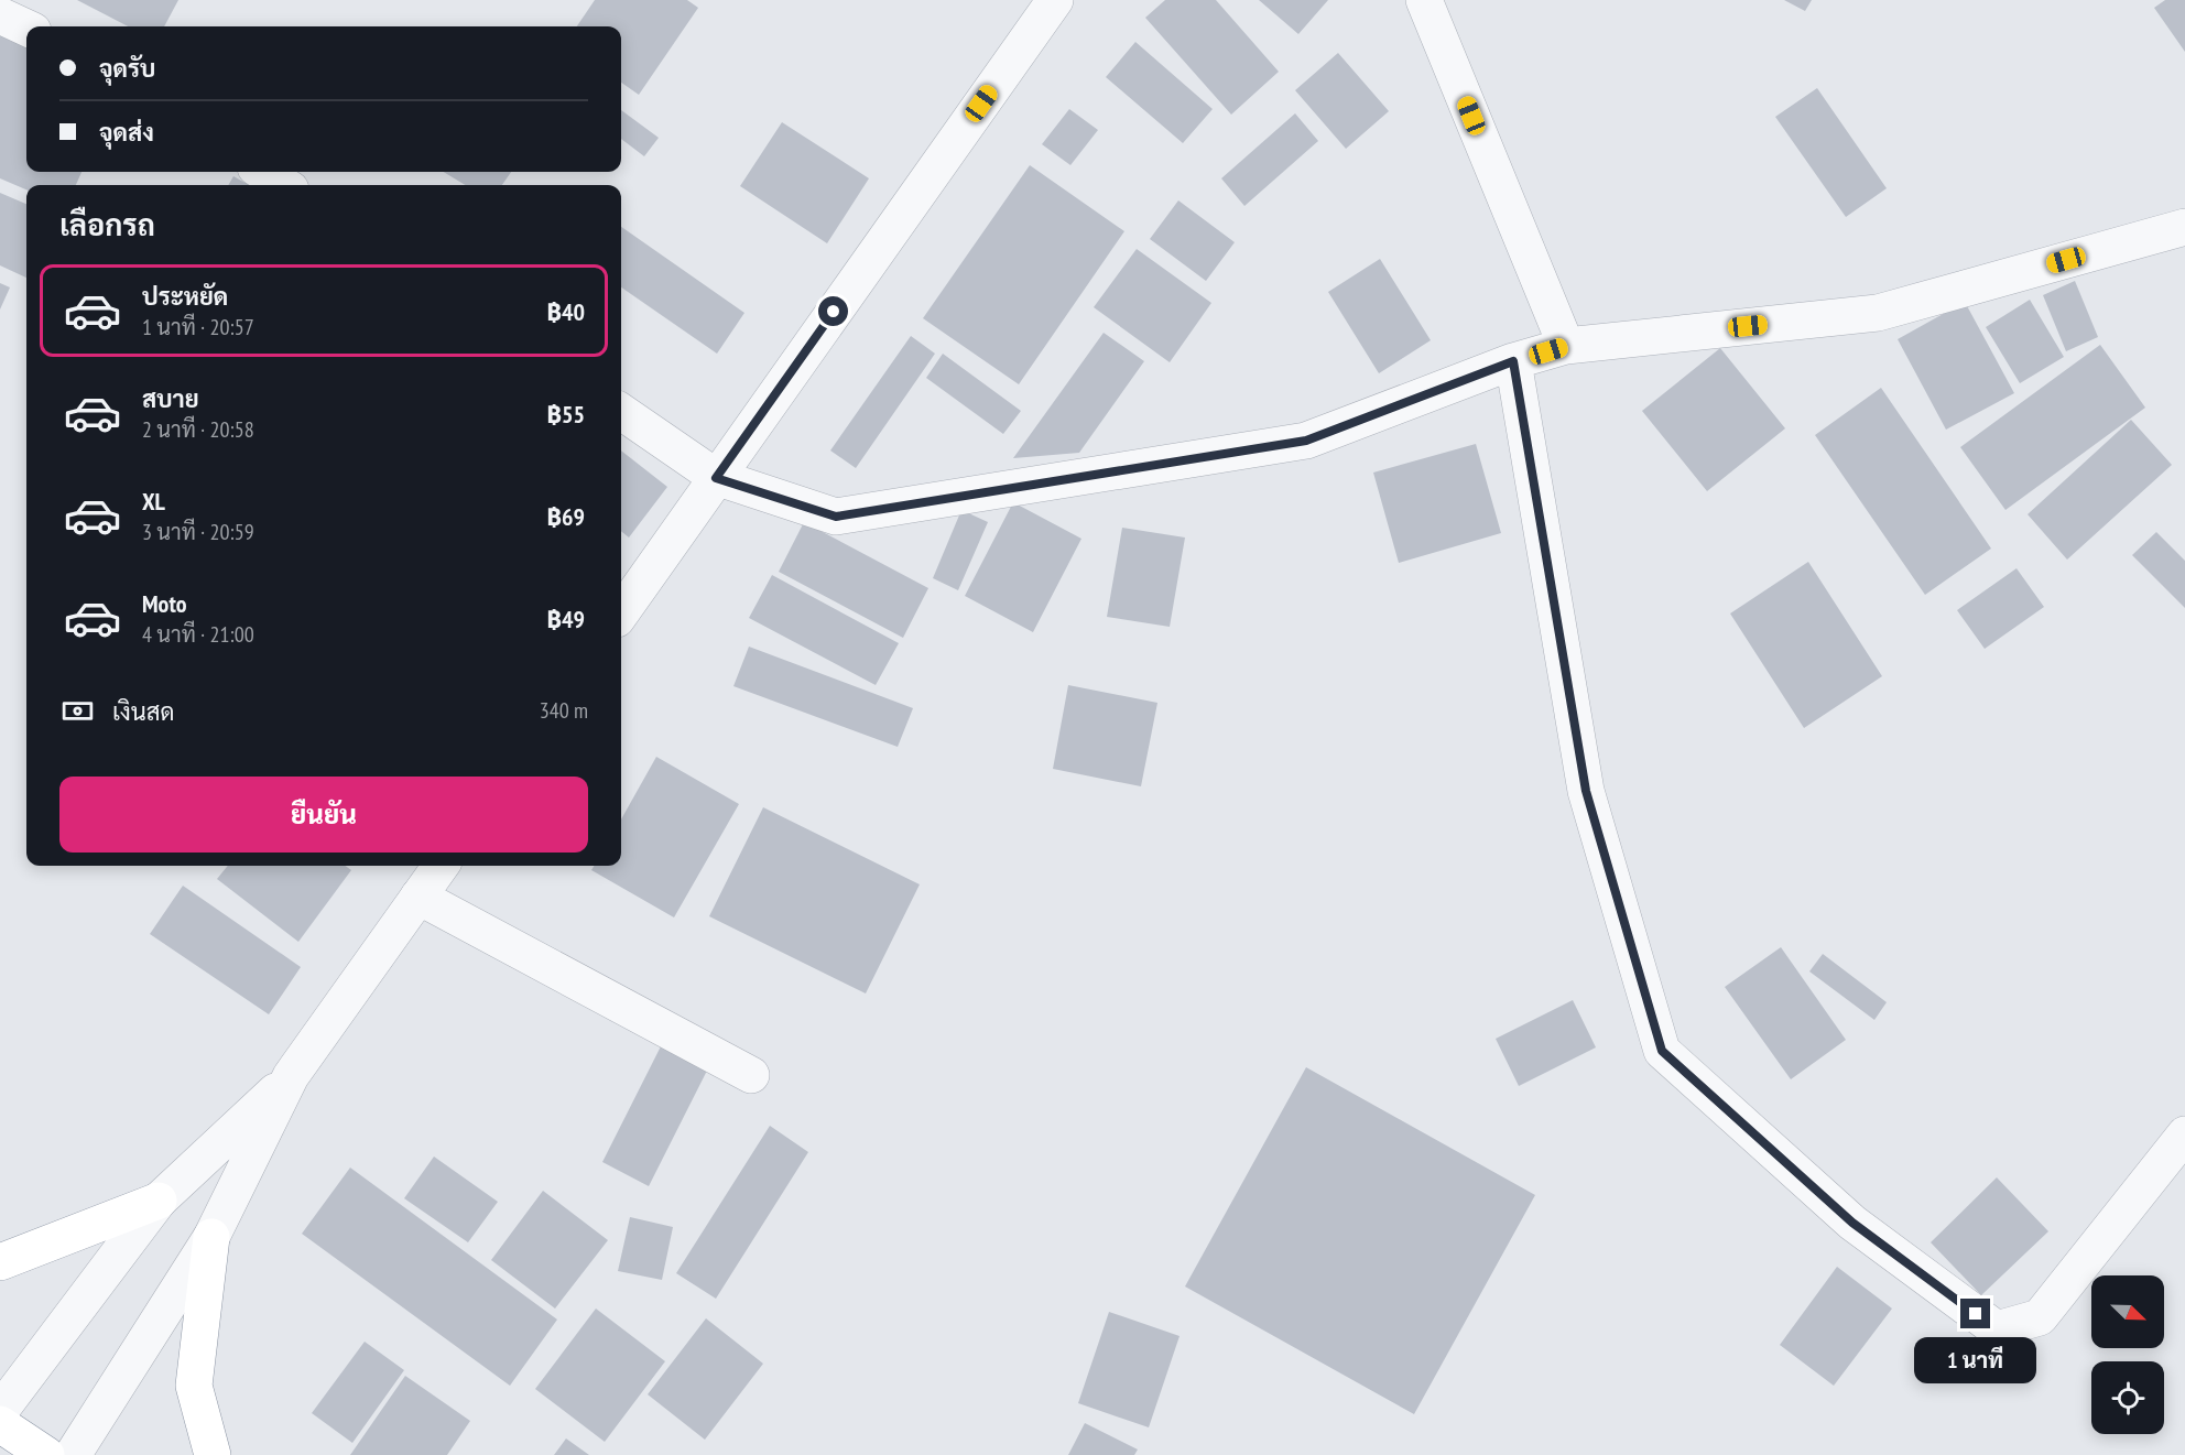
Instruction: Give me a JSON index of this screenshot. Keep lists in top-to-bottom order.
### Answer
{
  "north": "bottom right",
  "page": {
    "banner": ["จุดรับ", "จุดส่ง"],
    "heading": "เลือกรถ",
    "list": [
      {
        "name": "ประหยัด",
        "note": "1 นาที · 20:57",
        "value": "฿40"
      },
      {
        "name": "สบาย",
        "note": "2 นาที · 20:58",
        "value": "฿55"
      },
      {
        "name": "XL",
        "note": "3 นาที · 20:59",
        "value": "฿69"
      },
      {
        "name": "Moto",
        "note": "4 นาที · 21:00",
        "value": "฿49"
      }
    ],
    "pay": ["เงินสด", "340 m"],
    "buttons": "ยืนยัน",
    "bubble": "1 นาที"
  }
}
